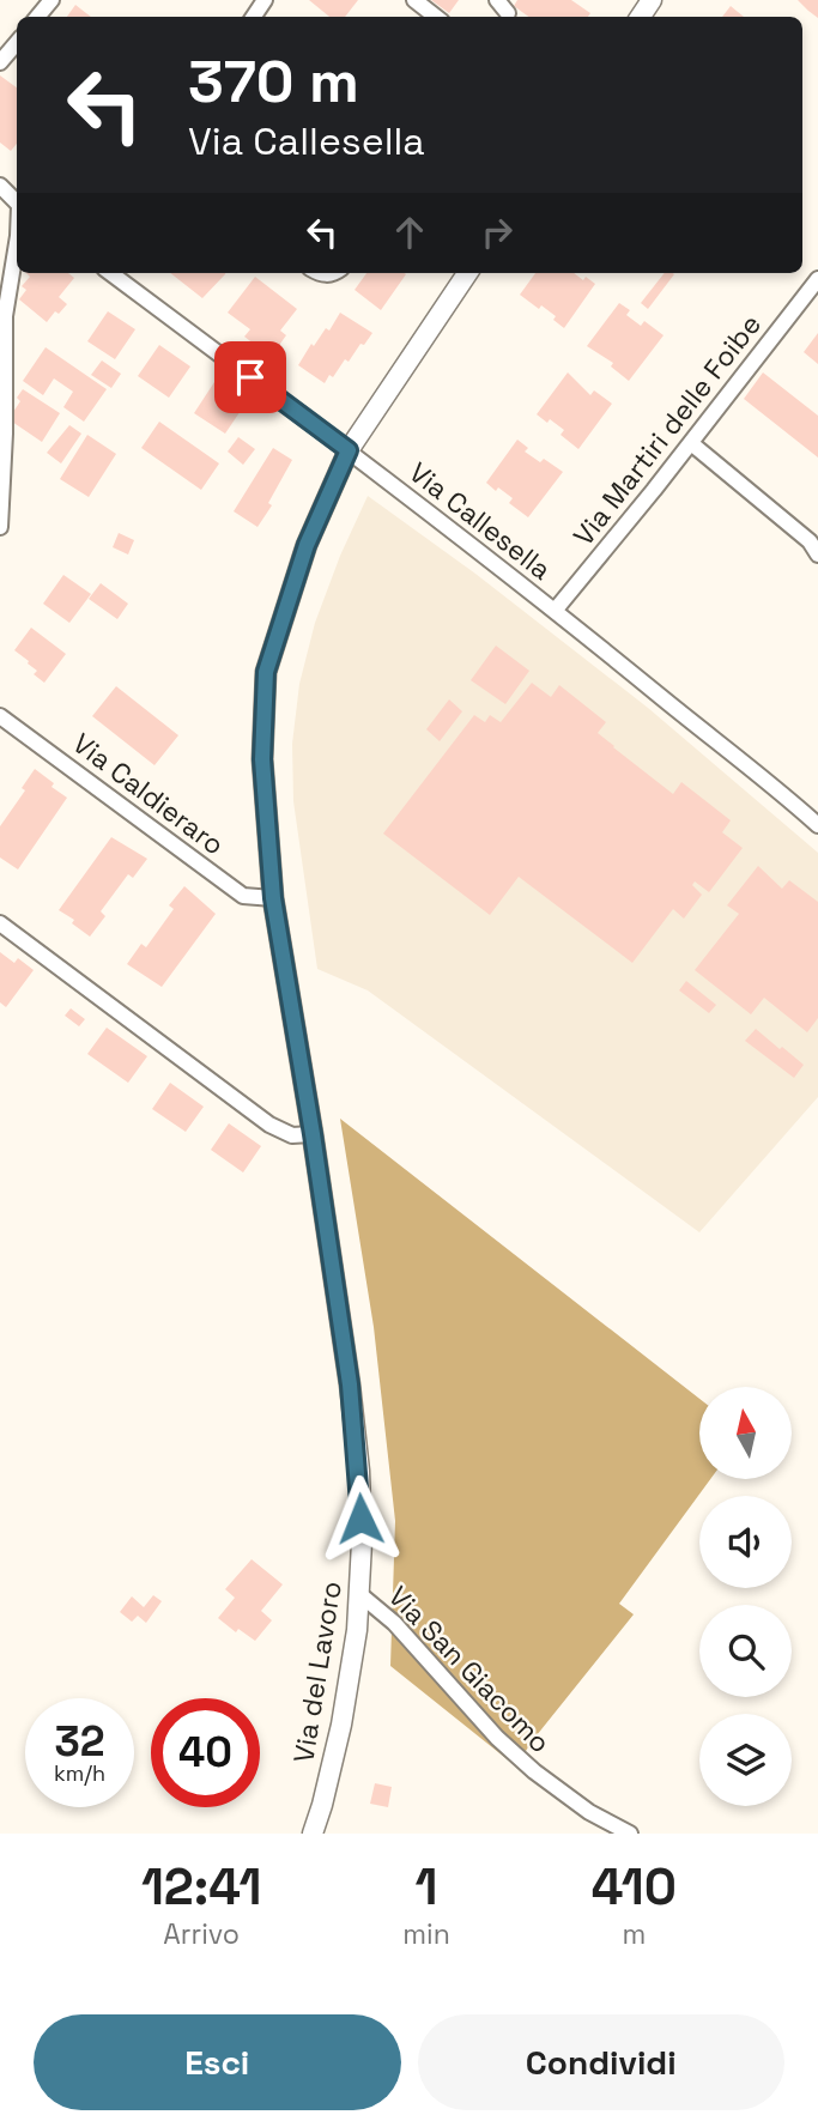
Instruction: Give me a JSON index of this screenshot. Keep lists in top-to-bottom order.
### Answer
{
  "streets": {
    "street": [
      "Via Martiri delle Foibe",
      "Via Callesella",
      "Via Caldieraro",
      "Via San Giacomo",
      "Via del Lavoro"
    ]
  },
  "crossings": [
    ["Via Martiri delle Foibe", "Via Callesella"],
    ["Via Callesella", "Via del Lavoro"],
    ["Via Caldieraro", "Via del Lavoro"],
    ["Via San Giacomo", "Via del Lavoro"]
  ],
  "north": "top",
  "page": {
    "turn": ["370 m", "Via Callesella"],
    "speed": "32 km/h",
    "limit": "40",
    "eta": [
      "12:41",
      "Arrivo",
      "1",
      "min",
      "410",
      "m"
    ],
    "buttons": ["Esci", "Condividi"]
  }
}
